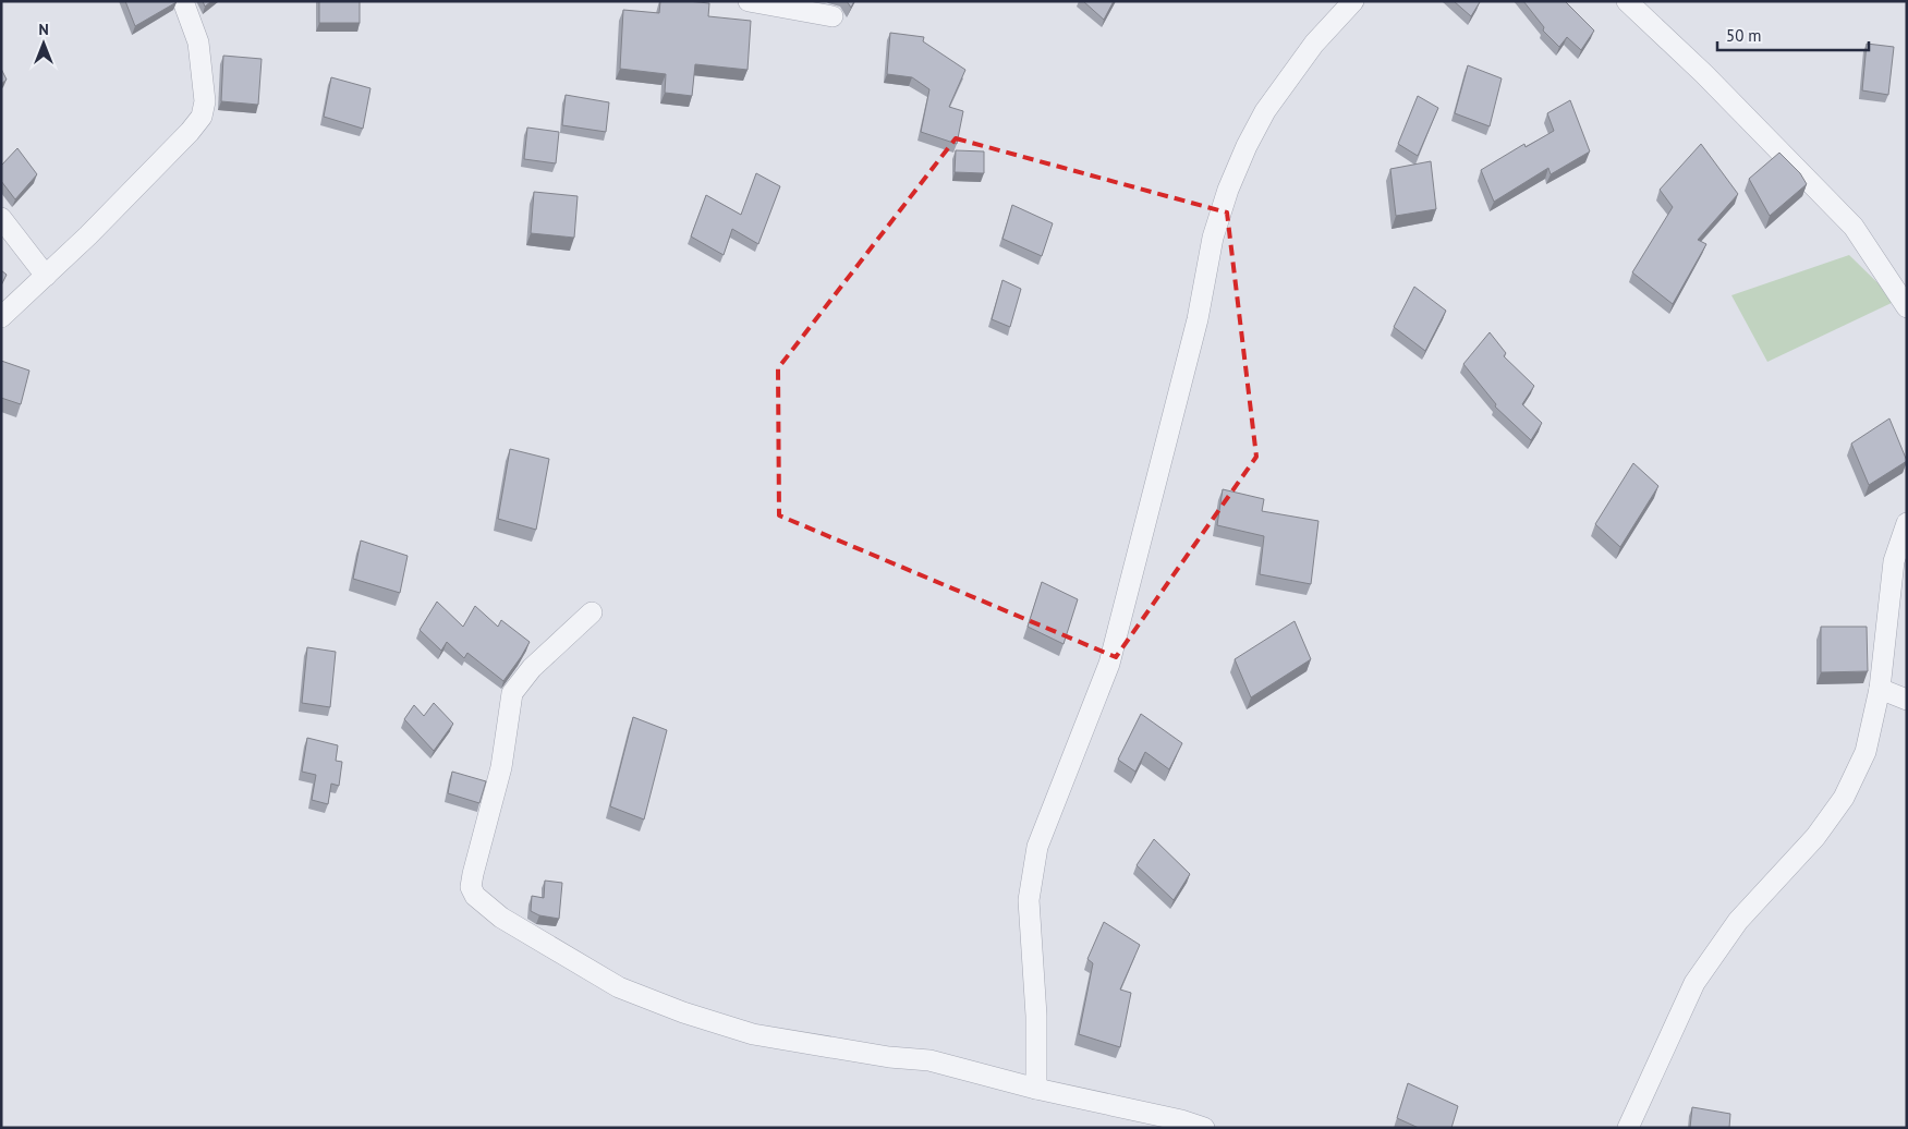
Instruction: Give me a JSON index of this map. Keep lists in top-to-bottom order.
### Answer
{
  "scale_bar": "50 m",
  "north": "top"
}
